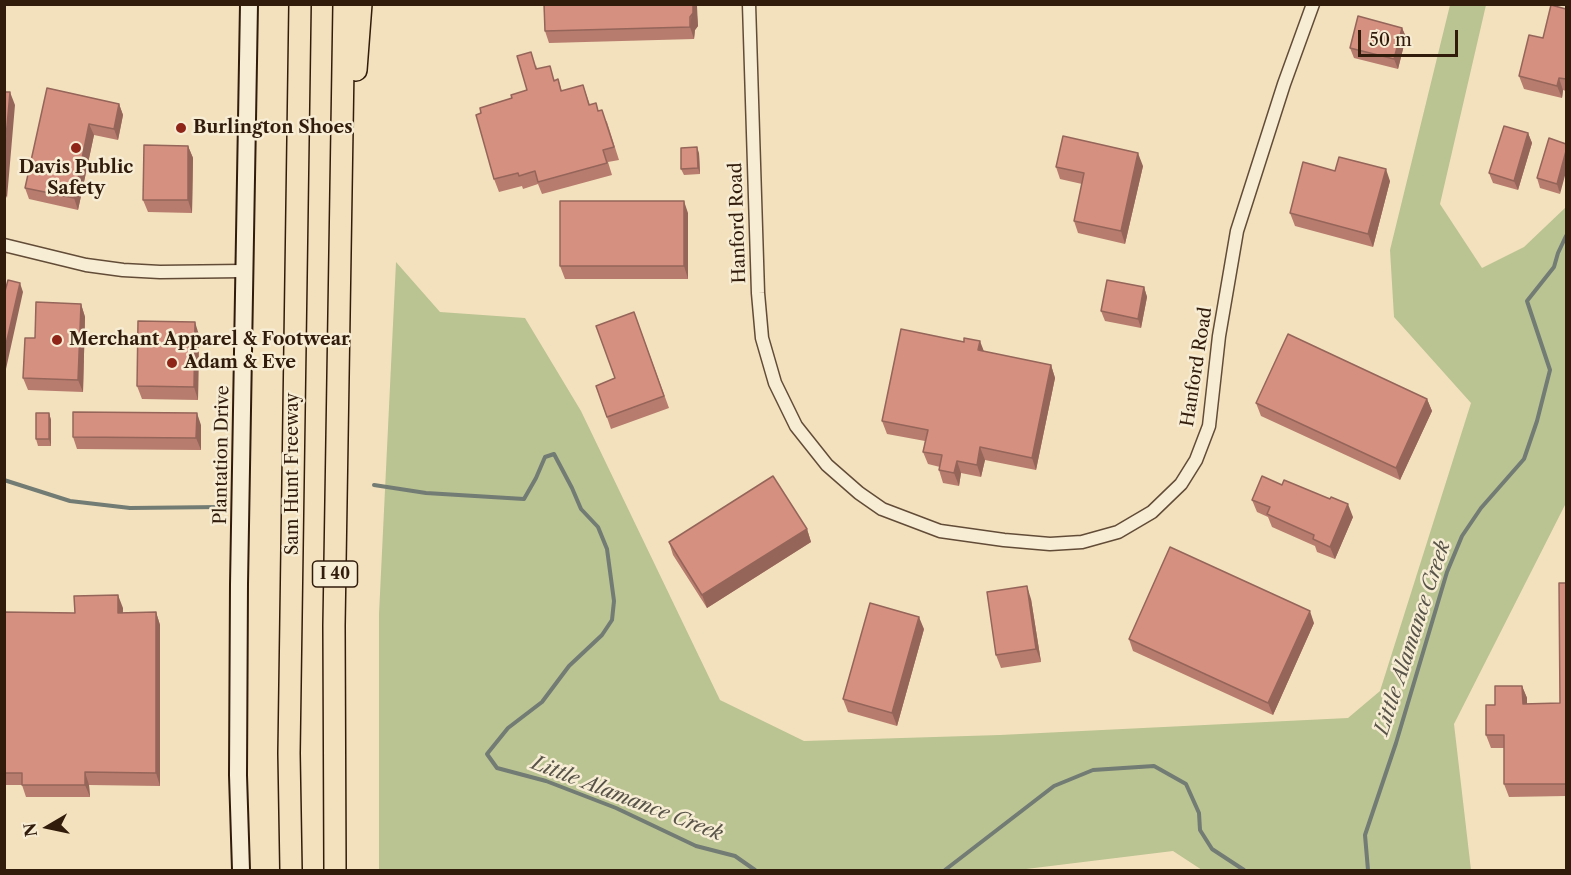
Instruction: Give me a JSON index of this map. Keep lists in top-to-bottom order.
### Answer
{
  "streets": {
    "highway": ["Sam Hunt Freeway", "I 40"],
    "street": ["Hanford Road", "Plantation Drive"]
  },
  "water": ["Little Alamance Creek"],
  "places": [
    "Burlington Shoes",
    "Davis Public Safety",
    "Merchant Apparel & Footwear",
    "Adam & Eve"
  ],
  "scale_bar": "50 m",
  "north": "left"
}
